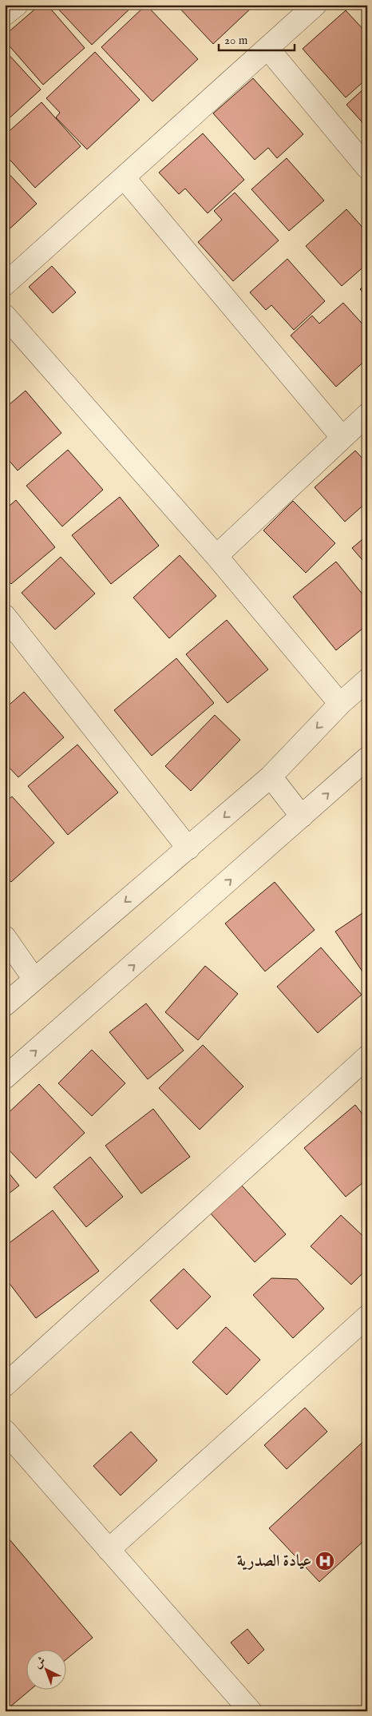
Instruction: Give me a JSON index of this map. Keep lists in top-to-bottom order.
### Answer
{
  "places": {
    "hospital": ["عيادة الصدرية"]
  },
  "scale_bar": "20 m",
  "north": "top left"
}
